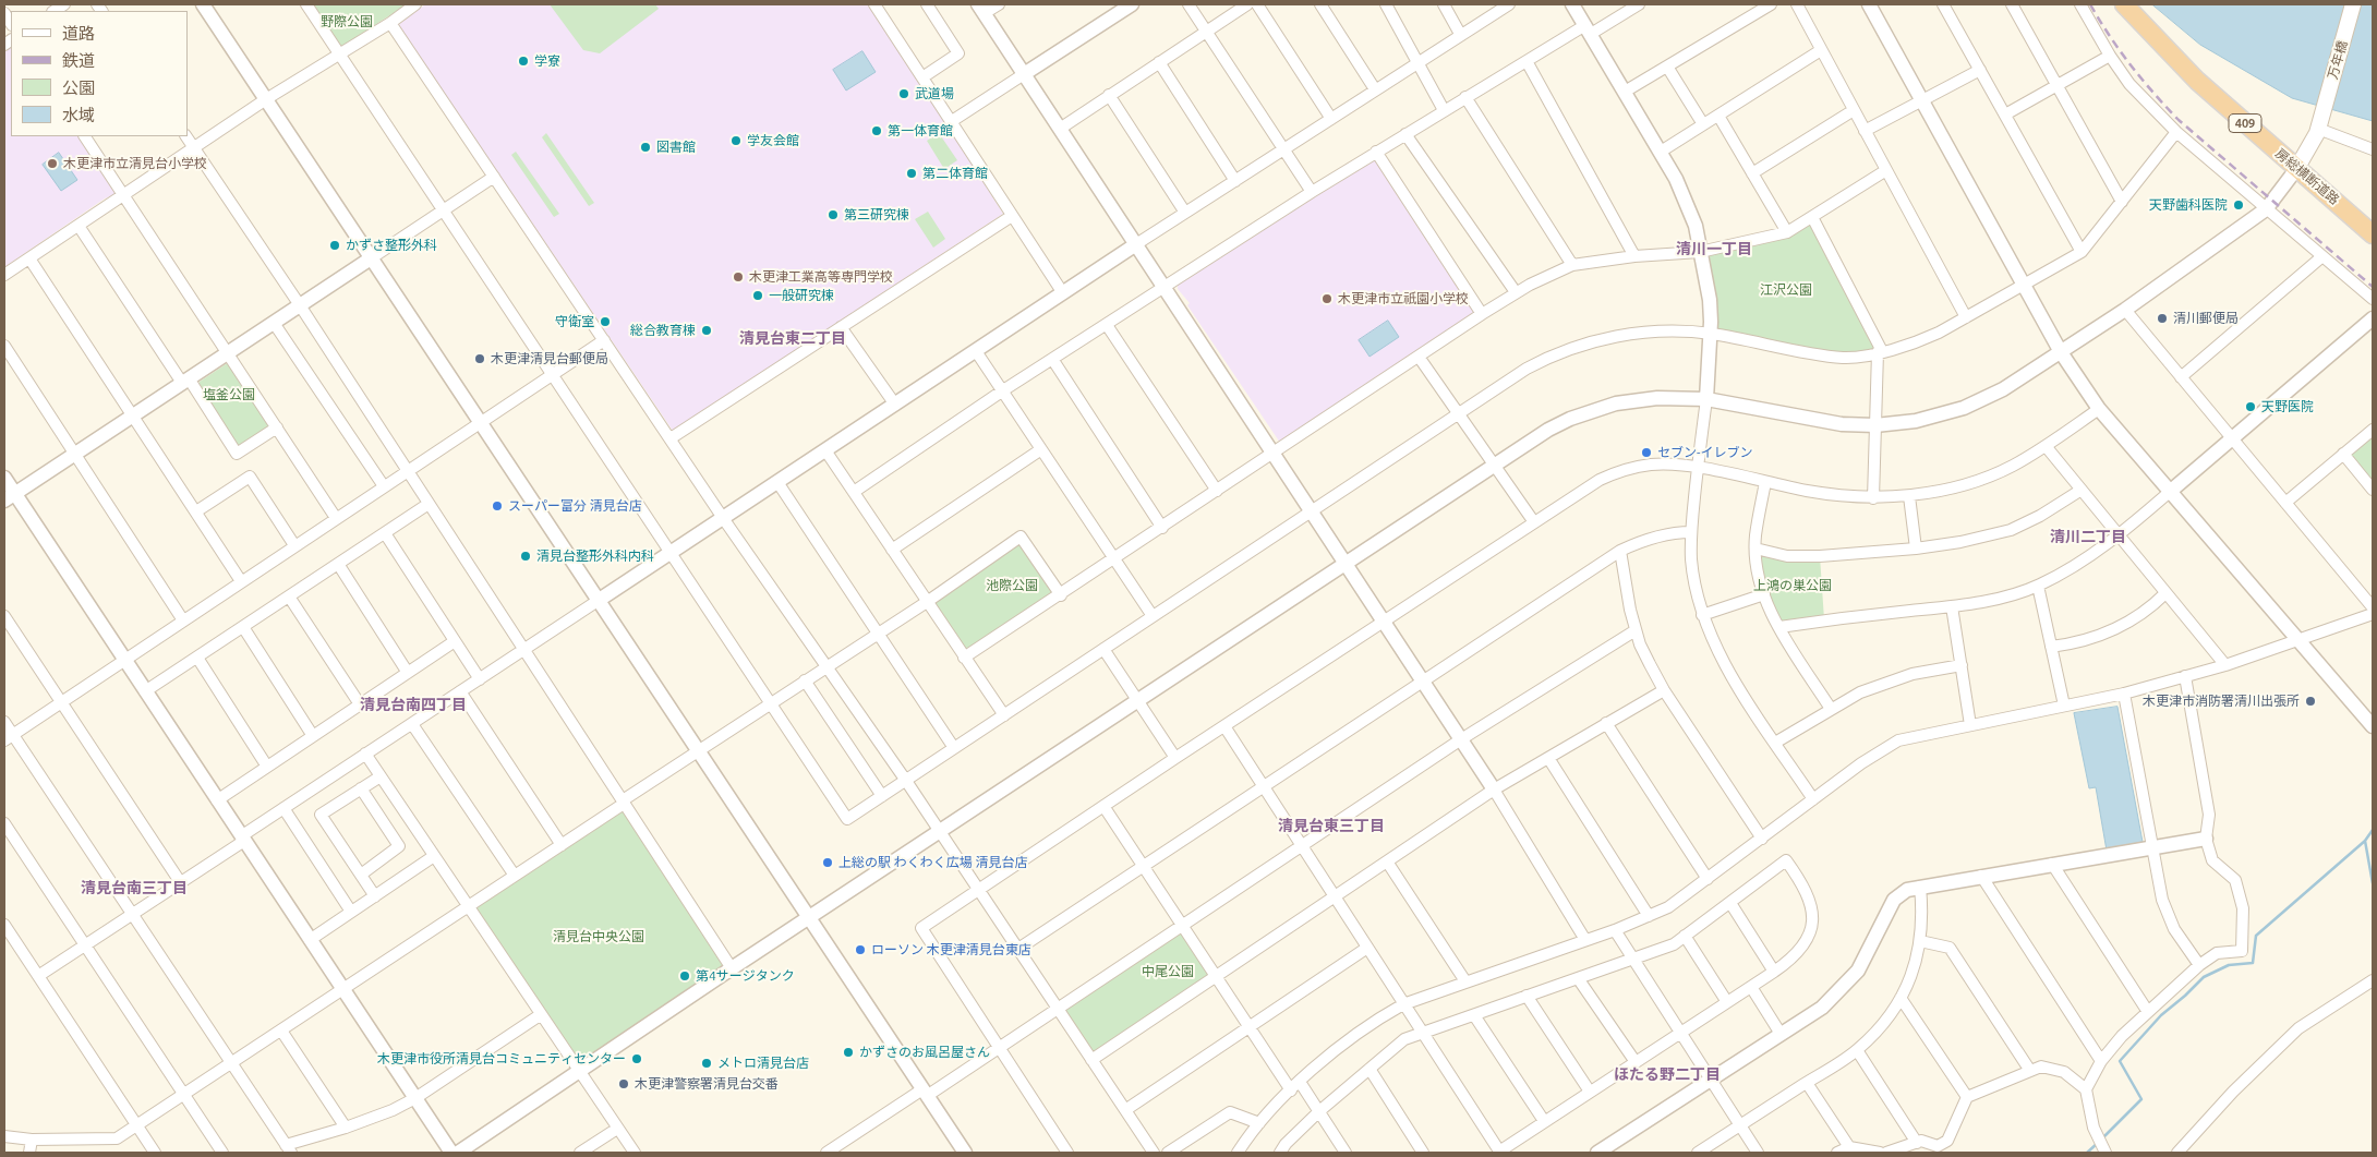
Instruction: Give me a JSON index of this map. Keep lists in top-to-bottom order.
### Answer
{
  "streets": {
    "highway": ["409", "房総横断道路"],
    "main road": ["万年橋"]
  },
  "crossings": [
    ["万年橋", "房総横断道路"]
  ],
  "districts": [
    "清川一丁目",
    "清見台東二丁目",
    "清川二丁目",
    "清見台南四丁目",
    "清見台東三丁目",
    "清見台南三丁目",
    "ほたる野二丁目"
  ],
  "parks": [
    "野際公園",
    "江沢公園",
    "塩釜公園",
    "池際公園",
    "上鴻の巣公園",
    "清見台中央公園",
    "中尾公園"
  ],
  "places": [
    "学寮",
    "武道場",
    "第一体育館",
    "学友会館",
    "図書館",
    "木更津市立清見台小学校",
    "第二体育館",
    "天野歯科医院",
    "第三研究棟",
    "かずさ整形外科",
    "木更津工業高等専門学校",
    "一般研究棟",
    "木更津市立祇園小学校",
    "清川郵便局",
    "守衛室",
    "総合教育棟",
    "木更津清見台郵便局",
    "天野医院",
    "セブン-イレブン",
    "スーパー富分 清見台店",
    "清見台整形外科内科",
    "木更津市消防署清川出張所",
    "上総の駅 わくわく広場 清見台店",
    "ローソン 木更津清見台東店",
    "第4サージタンク",
    "かずさのお風呂屋さん",
    "木更津市役所清見台コミュニティセンター",
    "メトロ清見台店",
    "木更津警察署清見台交番"
  ],
  "legend": [
    "道路",
    "鉄道",
    "公園",
    "水域"
  ]
}
